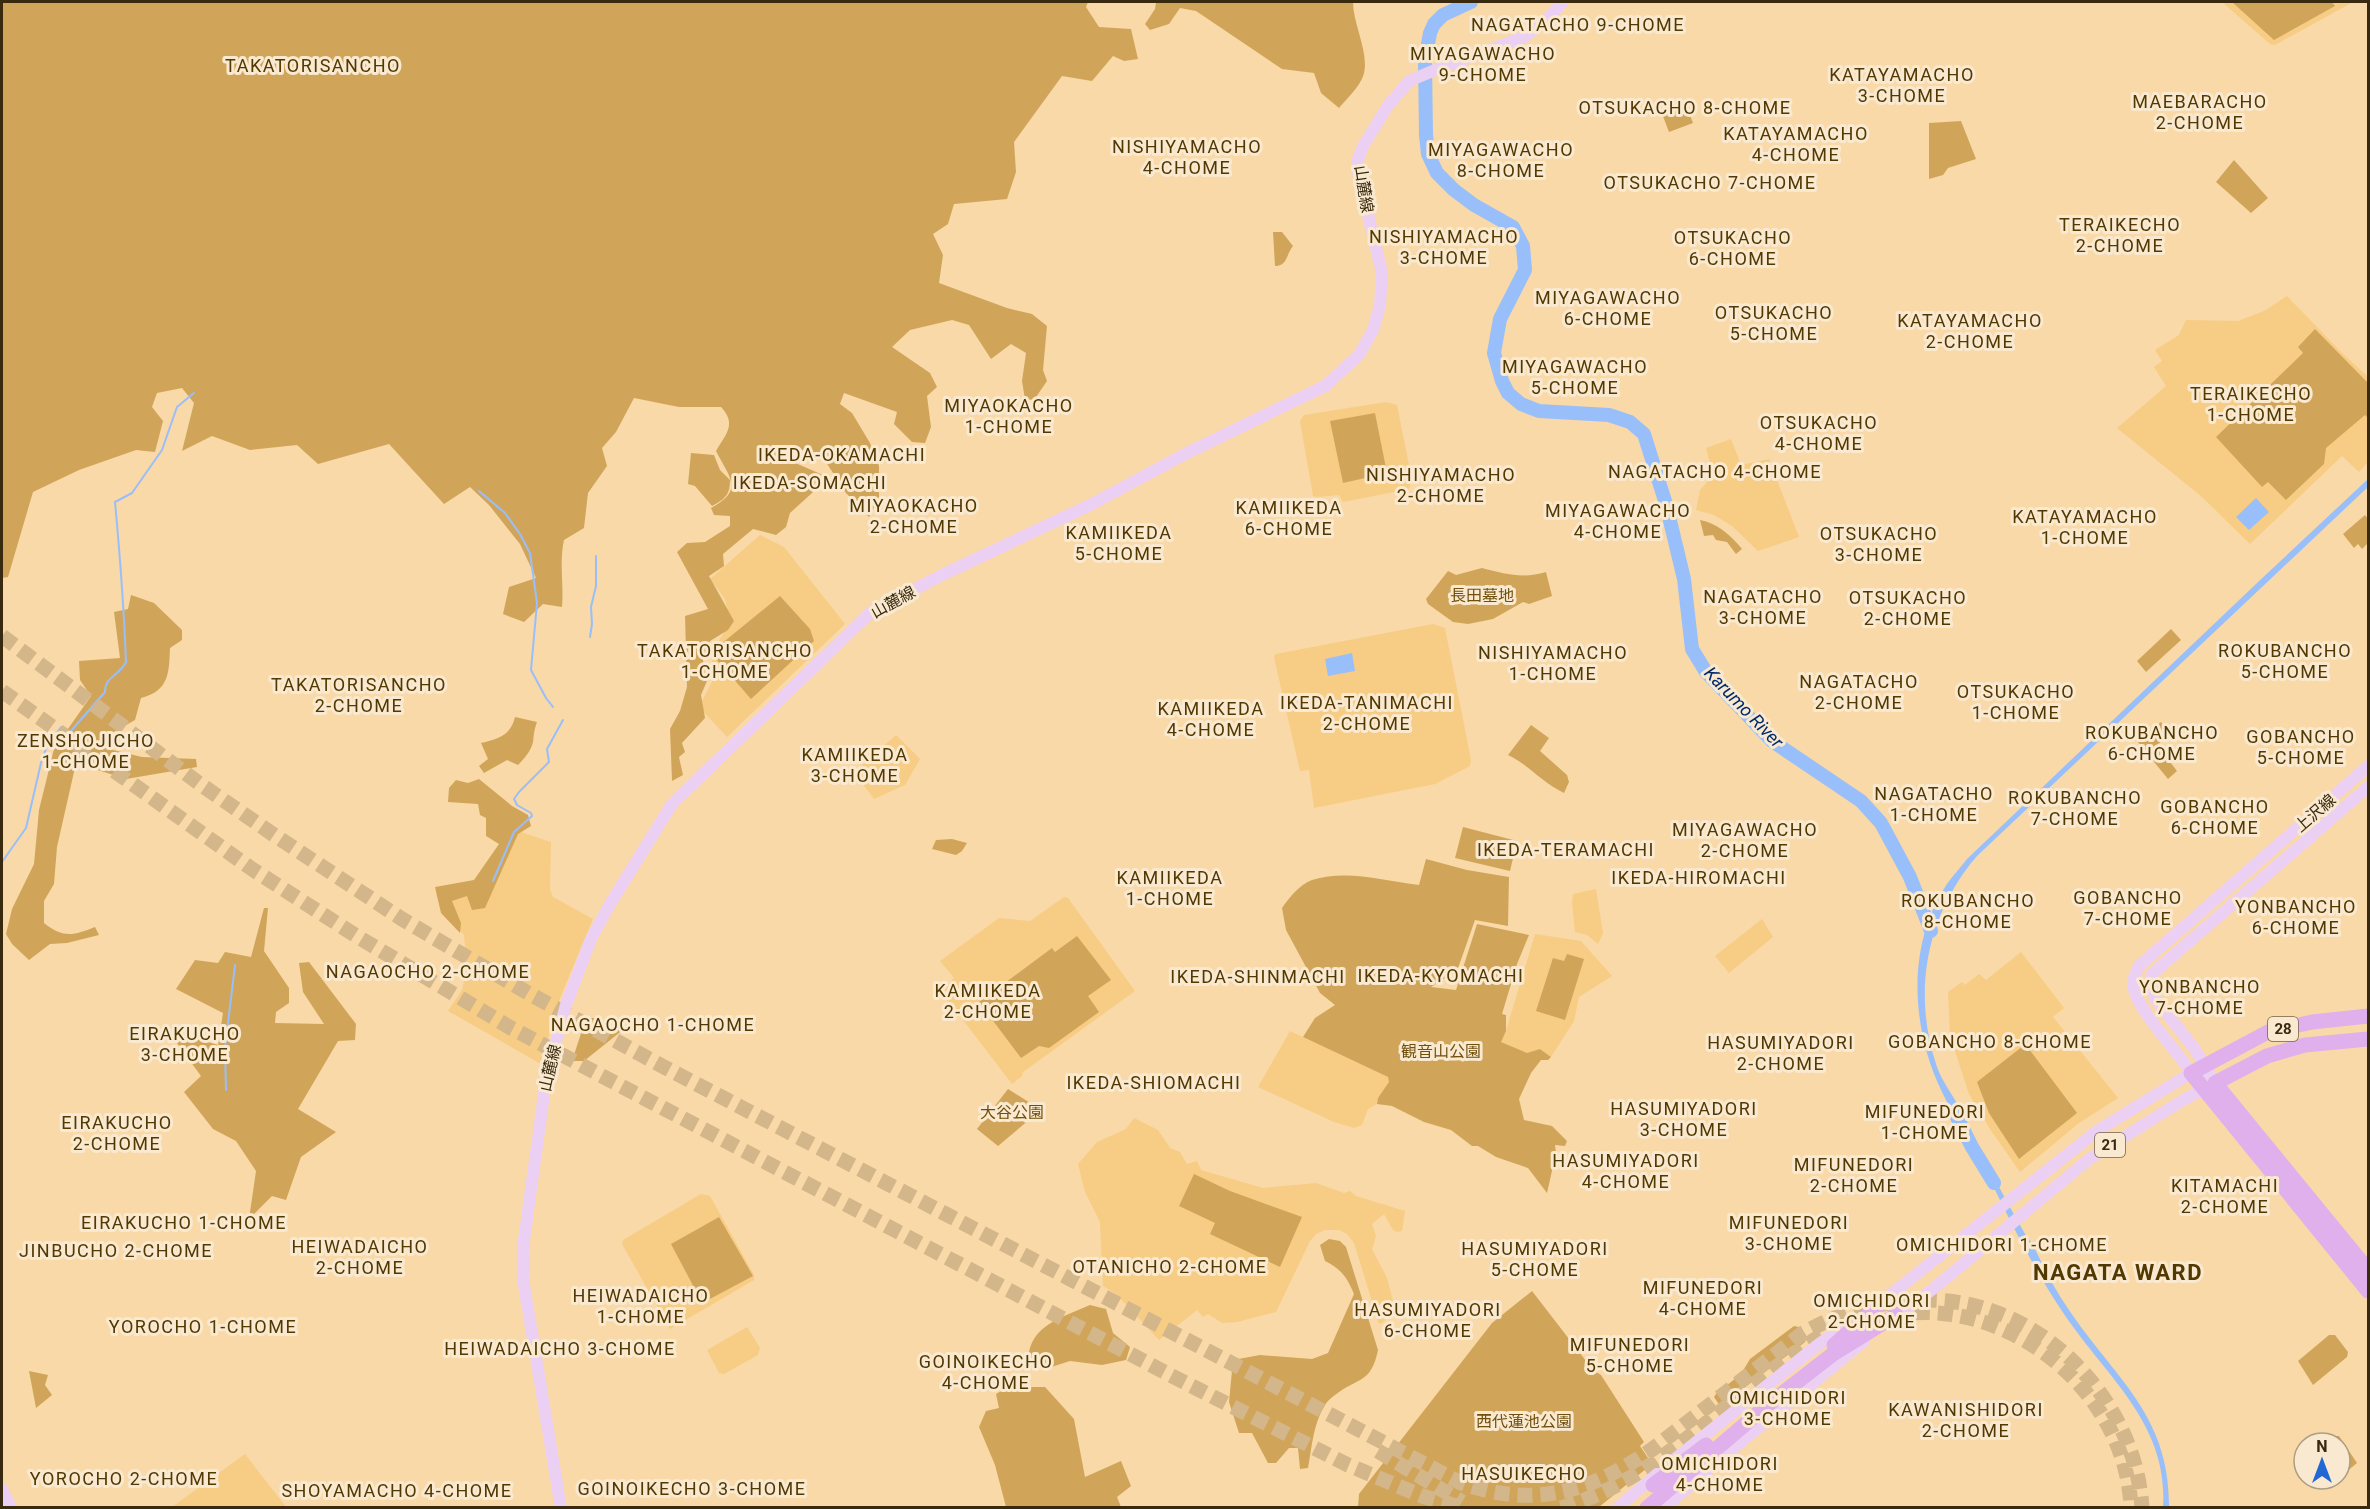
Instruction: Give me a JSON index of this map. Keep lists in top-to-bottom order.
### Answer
{
  "streets": {
    "highway": ["28"],
    "main road": ["山麓線", "上沢線", "21"]
  },
  "crossings": [
    ["上沢線", "28"],
    ["上沢線", "21"],
    ["28", "21"]
  ],
  "districts": [
    "NAGATACHO 9-CHOME",
    "MIYAGAWACHO 9-CHOME",
    "TAKATORISANCHO",
    "KATAYAMACHO 3-CHOME",
    "MAEBARACHO 2-CHOME",
    "OTSUKACHO 8-CHOME",
    "KATAYAMACHO 4-CHOME",
    "NISHIYAMACHO 4-CHOME",
    "MIYAGAWACHO 8-CHOME",
    "OTSUKACHO 7-CHOME",
    "TERAIKECHO 2-CHOME",
    "NISHIYAMACHO 3-CHOME",
    "OTSUKACHO 6-CHOME",
    "MIYAGAWACHO 6-CHOME",
    "OTSUKACHO 5-CHOME",
    "KATAYAMACHO 2-CHOME",
    "MIYAGAWACHO 5-CHOME",
    "TERAIKECHO 1-CHOME",
    "MIYAOKACHO 1-CHOME",
    "OTSUKACHO 4-CHOME",
    "IKEDA-OKAMACHI",
    "NAGATACHO 4-CHOME",
    "NISHIYAMACHO 2-CHOME",
    "IKEDA-SOMACHI",
    "MIYAOKACHO 2-CHOME",
    "KAMIIKEDA 6-CHOME",
    "MIYAGAWACHO 4-CHOME",
    "KATAYAMACHO 1-CHOME",
    "KAMIIKEDA 5-CHOME",
    "OTSUKACHO 3-CHOME",
    "NAGATACHO 3-CHOME",
    "OTSUKACHO 2-CHOME",
    "TAKATORISANCHO 1-CHOME",
    "ROKUBANCHO 5-CHOME",
    "NISHIYAMACHO 1-CHOME",
    "NAGATACHO 2-CHOME",
    "TAKATORISANCHO 2-CHOME",
    "OTSUKACHO 1-CHOME",
    "IKEDA-TANIMACHI 2-CHOME",
    "KAMIIKEDA 4-CHOME",
    "ROKUBANCHO 6-CHOME",
    "GOBANCHO 5-CHOME",
    "ZENSHOJICHO 1-CHOME",
    "KAMIIKEDA 3-CHOME",
    "NAGATACHO 1-CHOME",
    "ROKUBANCHO 7-CHOME",
    "GOBANCHO 6-CHOME",
    "MIYAGAWACHO 2-CHOME",
    "IKEDA-TERAMACHI",
    "KAMIIKEDA 1-CHOME",
    "IKEDA-HIROMACHI",
    "GOBANCHO 7-CHOME",
    "ROKUBANCHO 8-CHOME",
    "YONBANCHO 6-CHOME",
    "NAGAOCHO 2-CHOME",
    "IKEDA-KYOMACHI",
    "IKEDA-SHINMACHI",
    "YONBANCHO 7-CHOME",
    "KAMIIKEDA 2-CHOME",
    "NAGAOCHO 1-CHOME",
    "EIRAKUCHO 3-CHOME",
    "GOBANCHO 8-CHOME",
    "HASUMIYADORI 2-CHOME",
    "IKEDA-SHIOMACHI",
    "HASUMIYADORI 3-CHOME",
    "MIFUNEDORI 1-CHOME",
    "EIRAKUCHO 2-CHOME",
    "HASUMIYADORI 4-CHOME",
    "MIFUNEDORI 2-CHOME",
    "KITAMACHI 2-CHOME",
    "EIRAKUCHO 1-CHOME",
    "MIFUNEDORI 3-CHOME",
    "OMICHIDORI 1-CHOME",
    "HEIWADAICHO 2-CHOME",
    "HASUMIYADORI 5-CHOME",
    "JINBUCHO 2-CHOME",
    "OTANICHO 2-CHOME",
    "NAGATA WARD",
    "MIFUNEDORI 4-CHOME",
    "HEIWADAICHO 1-CHOME",
    "OMICHIDORI 2-CHOME",
    "HASUMIYADORI 6-CHOME",
    "YOROCHO 1-CHOME",
    "MIFUNEDORI 5-CHOME",
    "HEIWADAICHO 3-CHOME",
    "GOINOIKECHO 4-CHOME",
    "OMICHIDORI 3-CHOME",
    "KAWANISHIDORI 2-CHOME",
    "OMICHIDORI 4-CHOME",
    "HASUIKECHO",
    "YOROCHO 2-CHOME",
    "GOINOIKECHO 3-CHOME",
    "SHOYAMACHO 4-CHOME"
  ],
  "water": ["Karumo River"],
  "parks": [
    "長田墓地",
    "観音山公園",
    "大谷公園",
    "西代蓮池公園"
  ],
  "north": "top"
}
